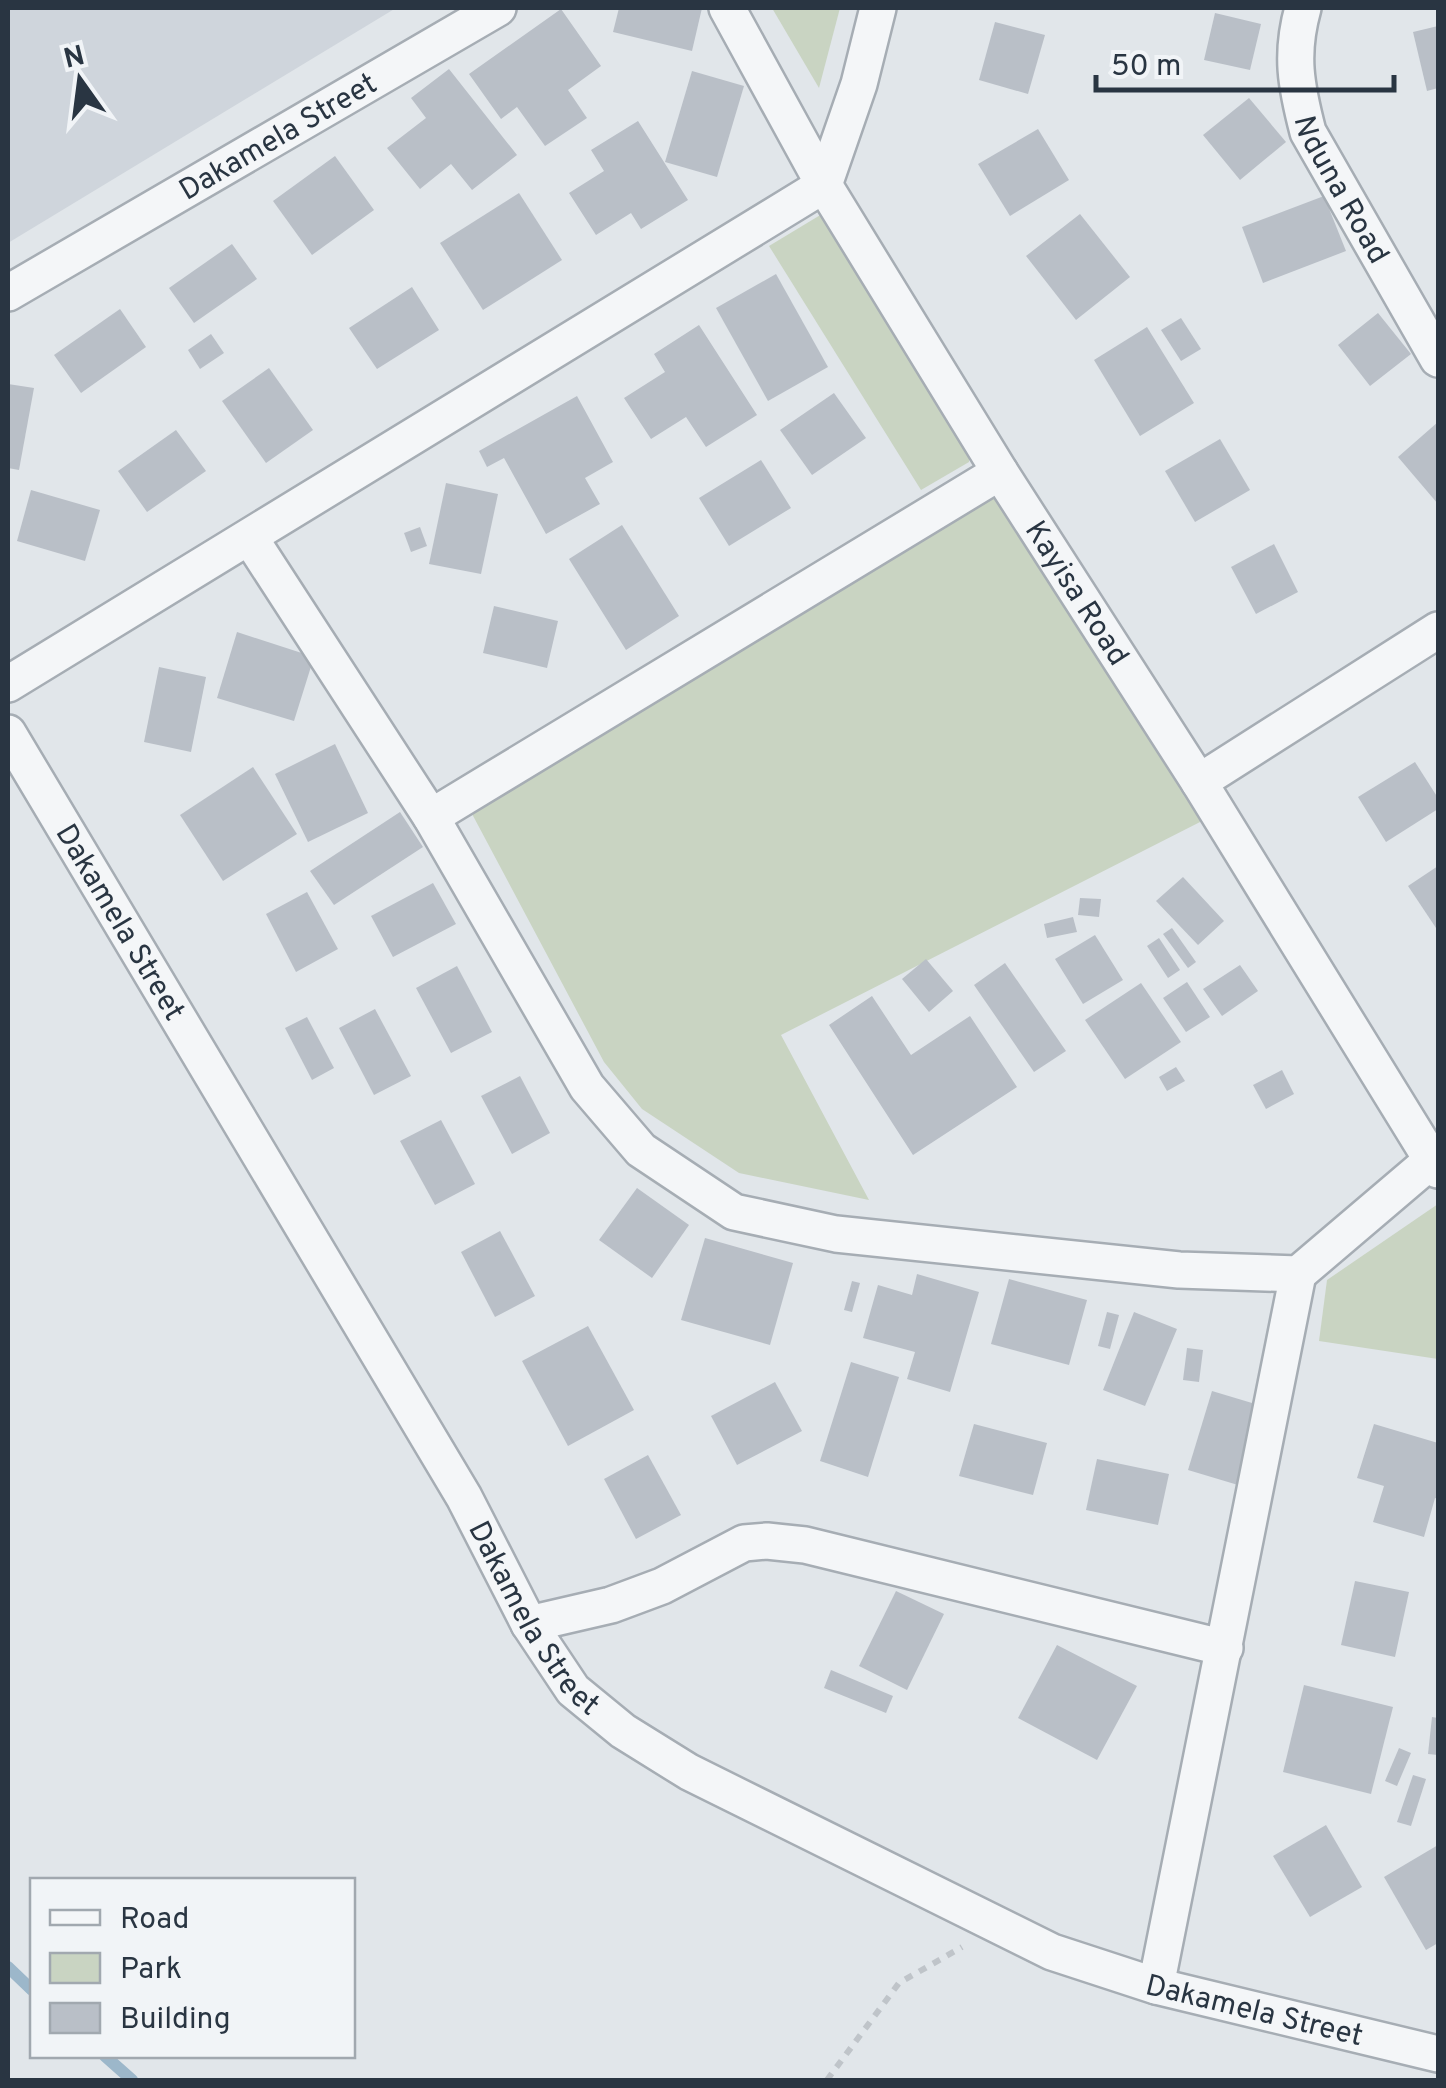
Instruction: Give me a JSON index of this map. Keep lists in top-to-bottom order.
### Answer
{
  "streets": {
    "street": ["Dakamela Street", "Nduna Road", "Kayisa Road"]
  },
  "legend": ["Road", "Park", "Building"],
  "scale_bar": "50 m",
  "north": "top"
}
